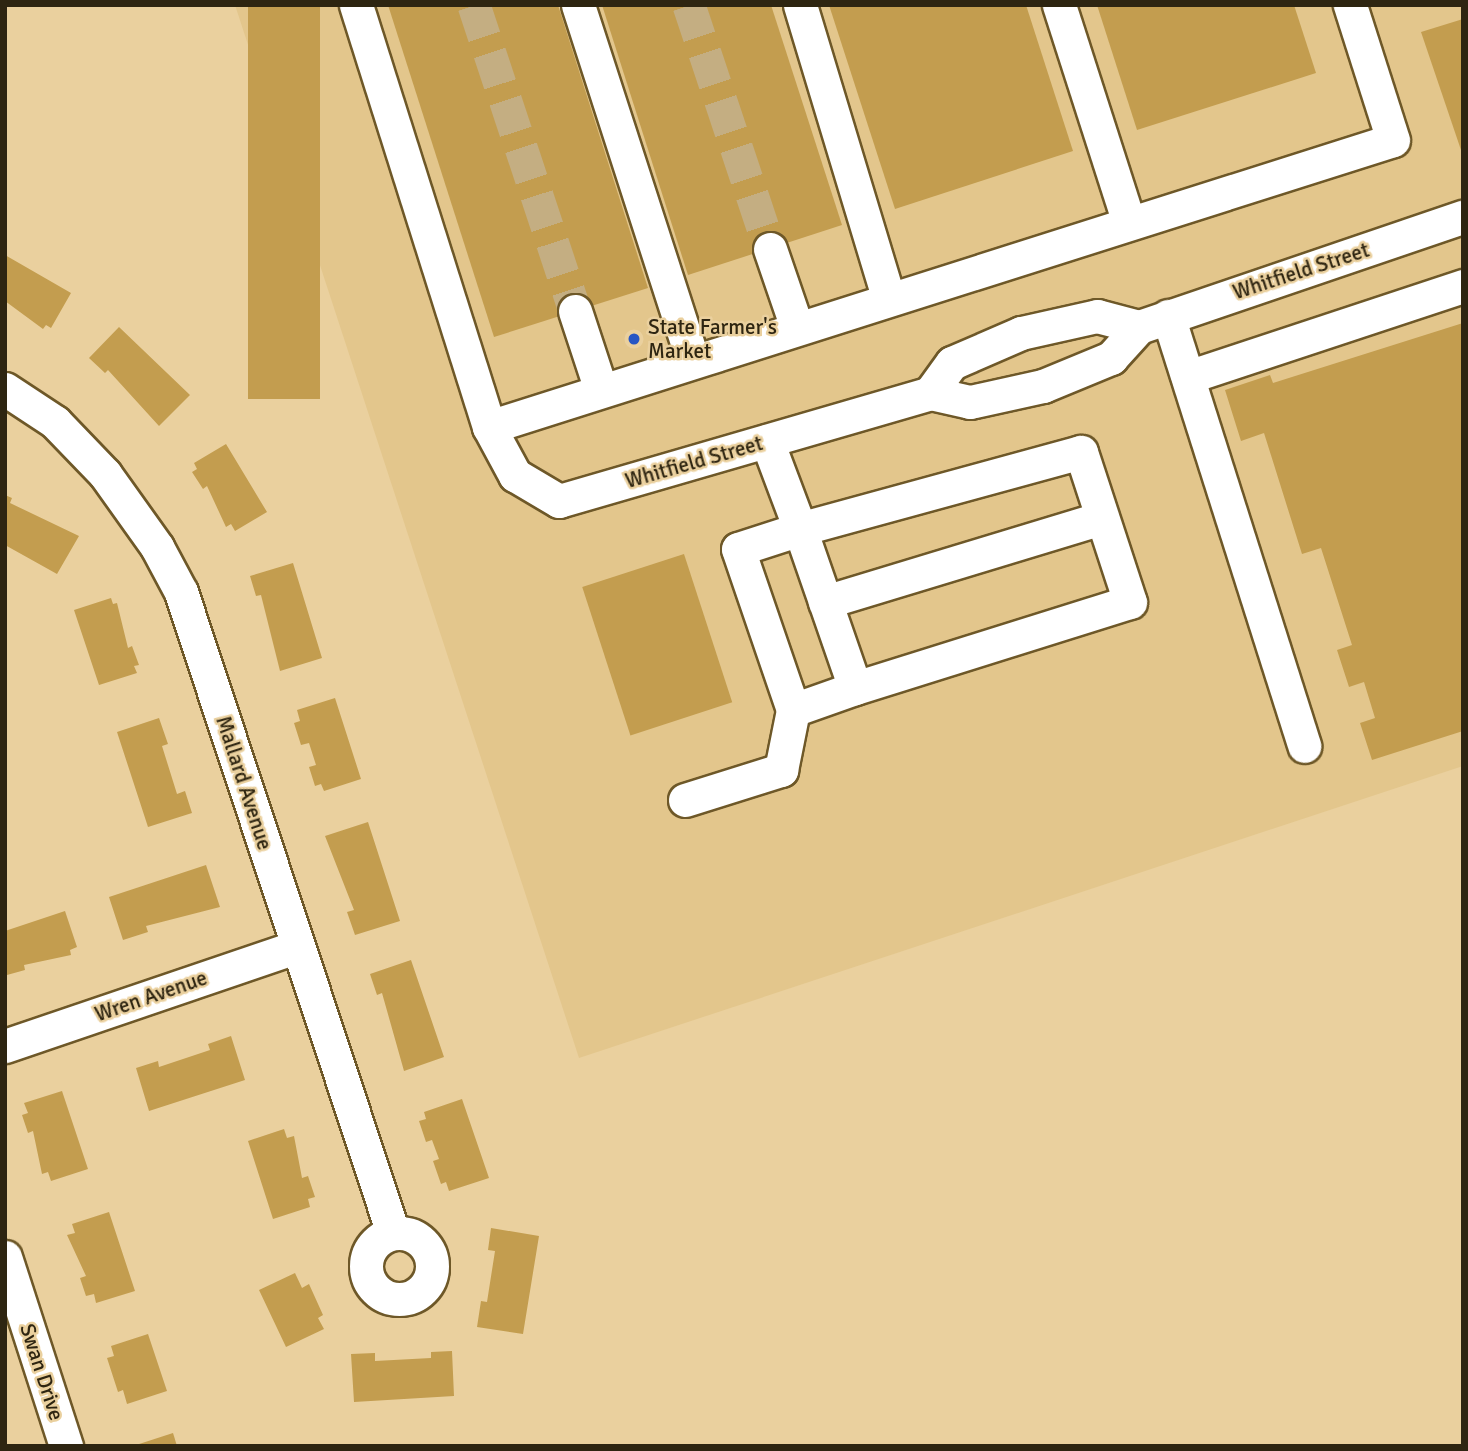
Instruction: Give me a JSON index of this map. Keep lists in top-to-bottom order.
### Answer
{
  "streets": {
    "street": [
      "Whitfield Street",
      "Mallard Avenue",
      "Wren Avenue",
      "Swan Drive"
    ]
  },
  "crossings": [
    ["Mallard Avenue", "Wren Avenue"]
  ],
  "places": ["State Farmer's Market"]
}
